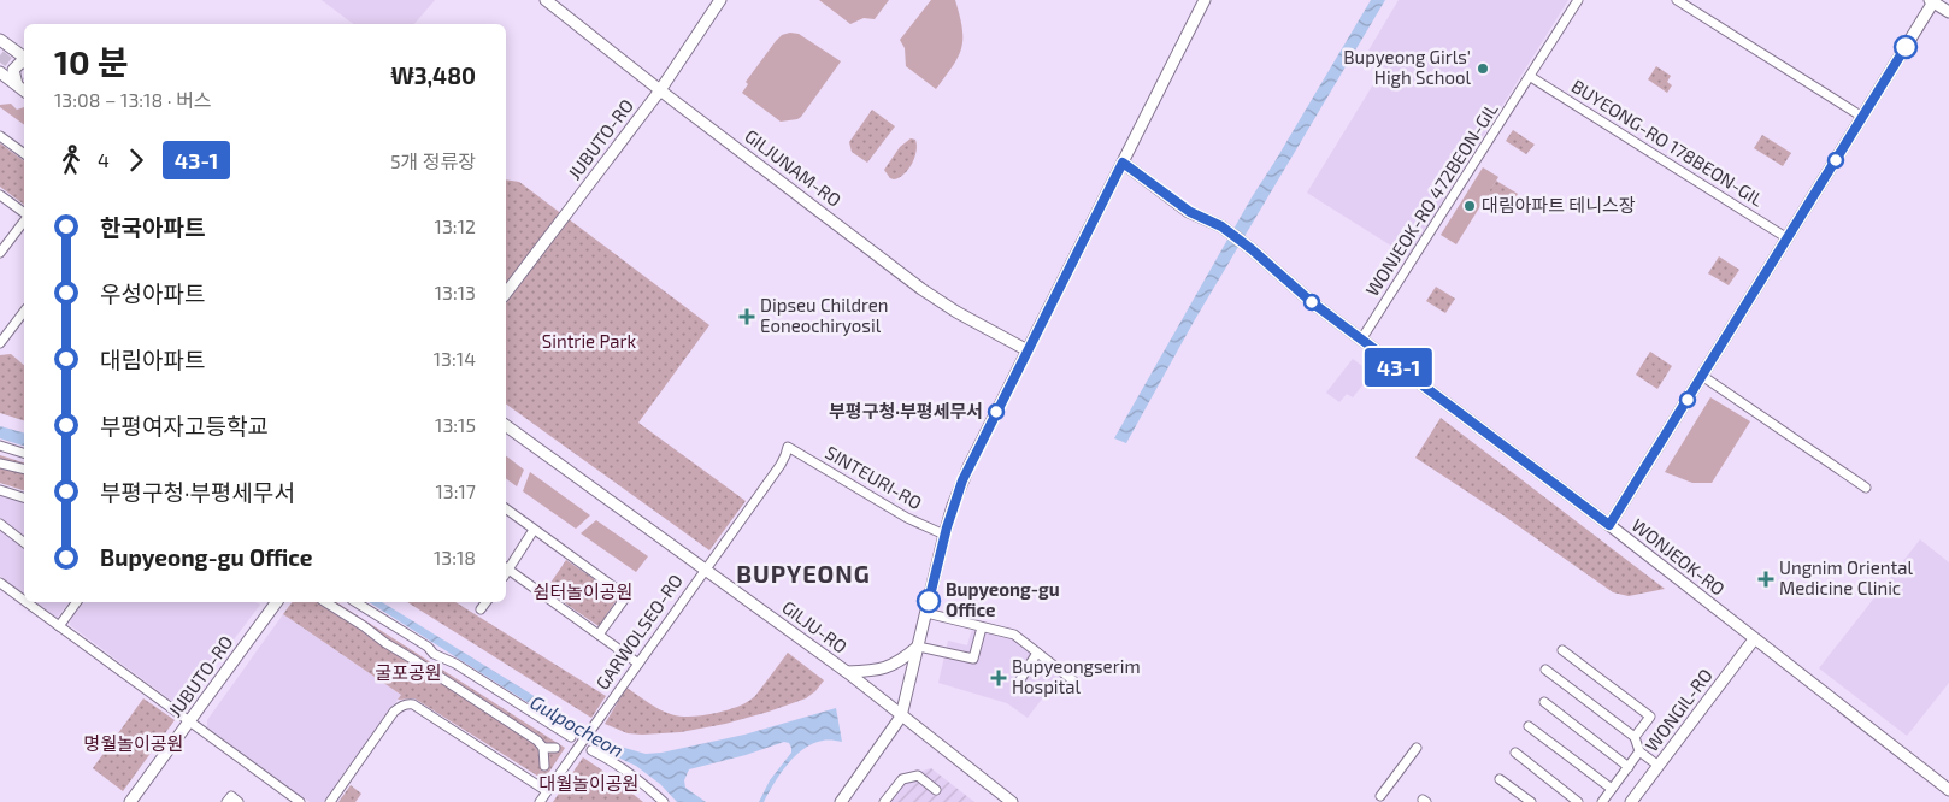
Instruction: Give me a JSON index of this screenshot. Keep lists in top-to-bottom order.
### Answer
{
  "streets": {
    "main road": [
      "JUBUTO-RO",
      "GILJUNAM-RO",
      "WONJEOK-RO",
      "GILJU-RO",
      "WONGIL-RO"
    ],
    "street": [
      "BUYEONG-RO 178BEON-GIL",
      "WONJEOK-RO 472BEON-GIL",
      "SINTEURI-RO",
      "GARWOLSEO-RO"
    ]
  },
  "crossings": [
    ["JUBUTO-RO", "GILJUNAM-RO"],
    ["BUYEONG-RO 178BEON-GIL", "WONJEOK-RO 472BEON-GIL"],
    ["WONJEOK-RO 472BEON-GIL", "WONJEOK-RO"],
    ["SINTEURI-RO", "GARWOLSEO-RO"],
    ["WONJEOK-RO", "WONGIL-RO"],
    ["GILJU-RO", "GARWOLSEO-RO"]
  ],
  "districts": ["BUPYEONG"],
  "water": ["Gulpocheon"],
  "parks": [
    "Sintrie Park",
    "쉼터놀이공원",
    "굴포공원",
    "명월놀이공원",
    "대월놀이공원"
  ],
  "places": {
    "other": [
      "Bupyeong Girls' High School",
      "대림아파트 테니스장",
      "부평구청·부평세무서",
      "Bupyeong-gu Office"
    ],
    "health": ["Dipseu Children Eoneochiryosil", "Ungnim Oriental Medicine Clinic", "Bupyeongserim Hospital"]
  },
  "lines": ["bus line 43-1"],
  "page": {
    "on_map": "43-1",
    "heading": ["10 분", "13:08 – 13:18 · 버스", "₩3,480"],
    "legs": ["4", "43-1", "5개 정류장"],
    "list": [
      {
        "name": "한국아파트",
        "value": "13:12"
      },
      {
        "name": "우성아파트",
        "value": "13:13"
      },
      {
        "name": "대림아파트",
        "value": "13:14"
      },
      {
        "name": "부평여자고등학교",
        "value": "13:15"
      },
      {
        "name": "부평구청·부평세무서",
        "value": "13:17"
      },
      {
        "name": "Bupyeong-gu Office",
        "value": "13:18"
      }
    ]
  }
}
